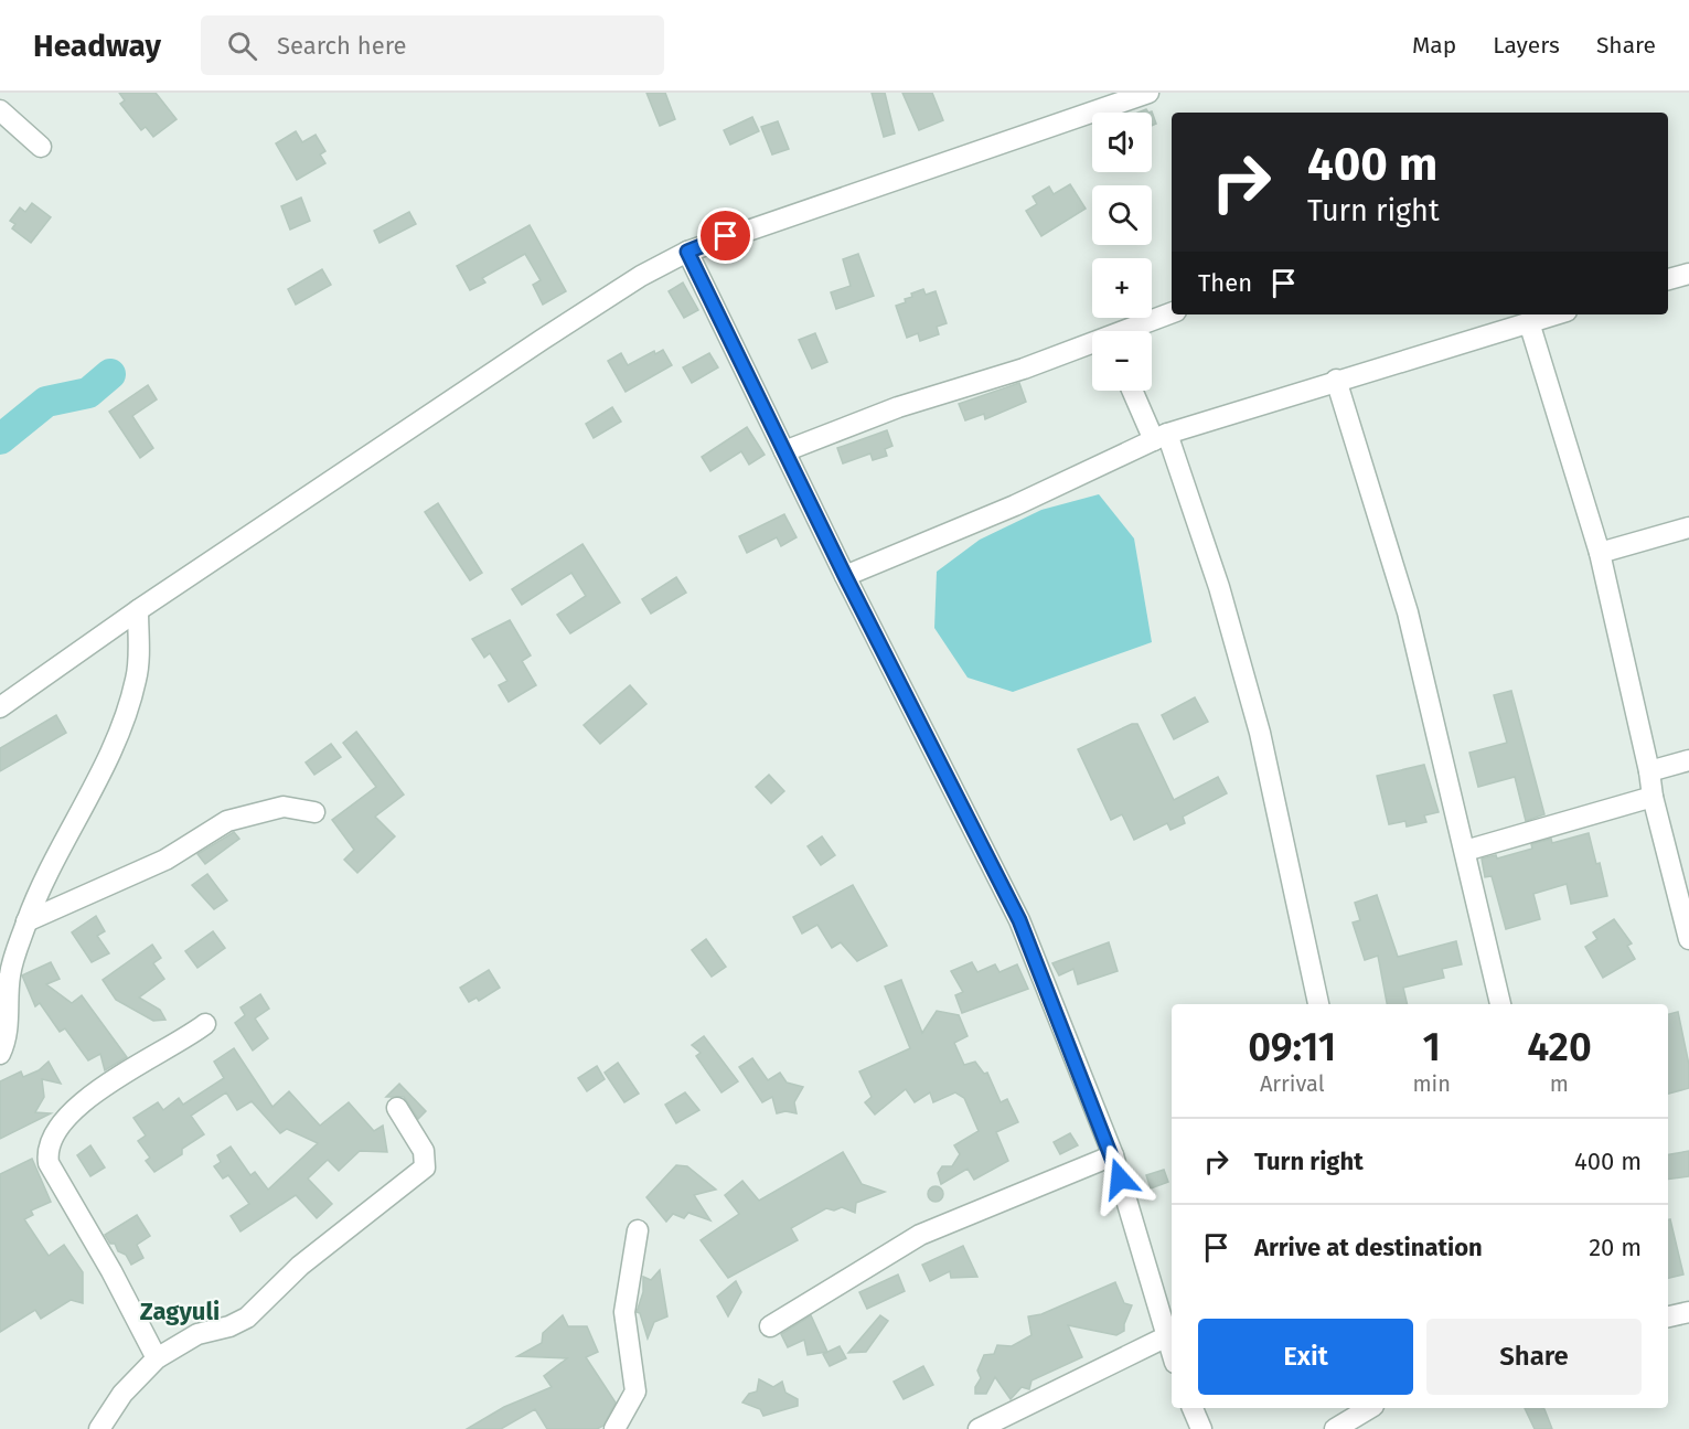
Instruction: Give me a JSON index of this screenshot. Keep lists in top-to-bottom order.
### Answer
{
  "districts": ["Zagyuli"],
  "page": {
    "header": "Headway",
    "search": "Search here",
    "nav": ["Map", "Layers", "Share"],
    "map_buttons": ["+", "−"],
    "turn": ["400 m", "Turn right"],
    "then": "Then",
    "eta": [
      "09:11",
      "Arrival",
      "1",
      "min",
      "420",
      "m"
    ],
    "list": [
      {
        "name": "Turn right",
        "value": "400 m"
      },
      {
        "name": "Arrive at destination",
        "value": "20 m"
      }
    ],
    "buttons": ["Exit", "Share"]
  }
}
